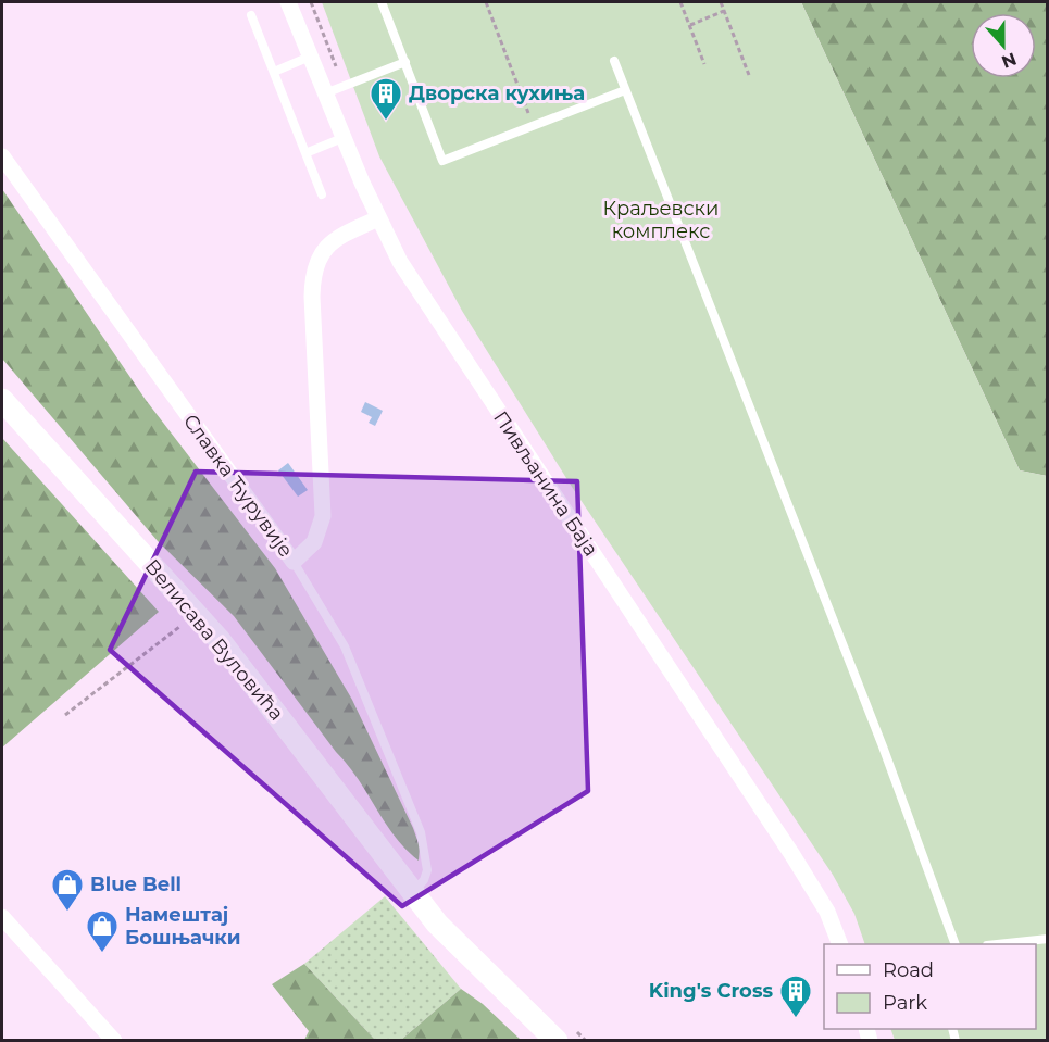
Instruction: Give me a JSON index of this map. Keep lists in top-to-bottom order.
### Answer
{
  "streets": {
    "street": ["Пивљанина Баја", "Славка Ћурувије", "Велисава Вуловића"]
  },
  "crossings": [
    ["Пивљанина Баја", "Славка Ћурувије"]
  ],
  "parks": ["Краљевски комплекс"],
  "places": {
    "building": ["Дворска кухиња", "King's Cross"],
    "shop": ["Blue Bell", "Намештај Бошњачки"]
  },
  "legend": ["Road", "Park"],
  "north": "bottom"
}
